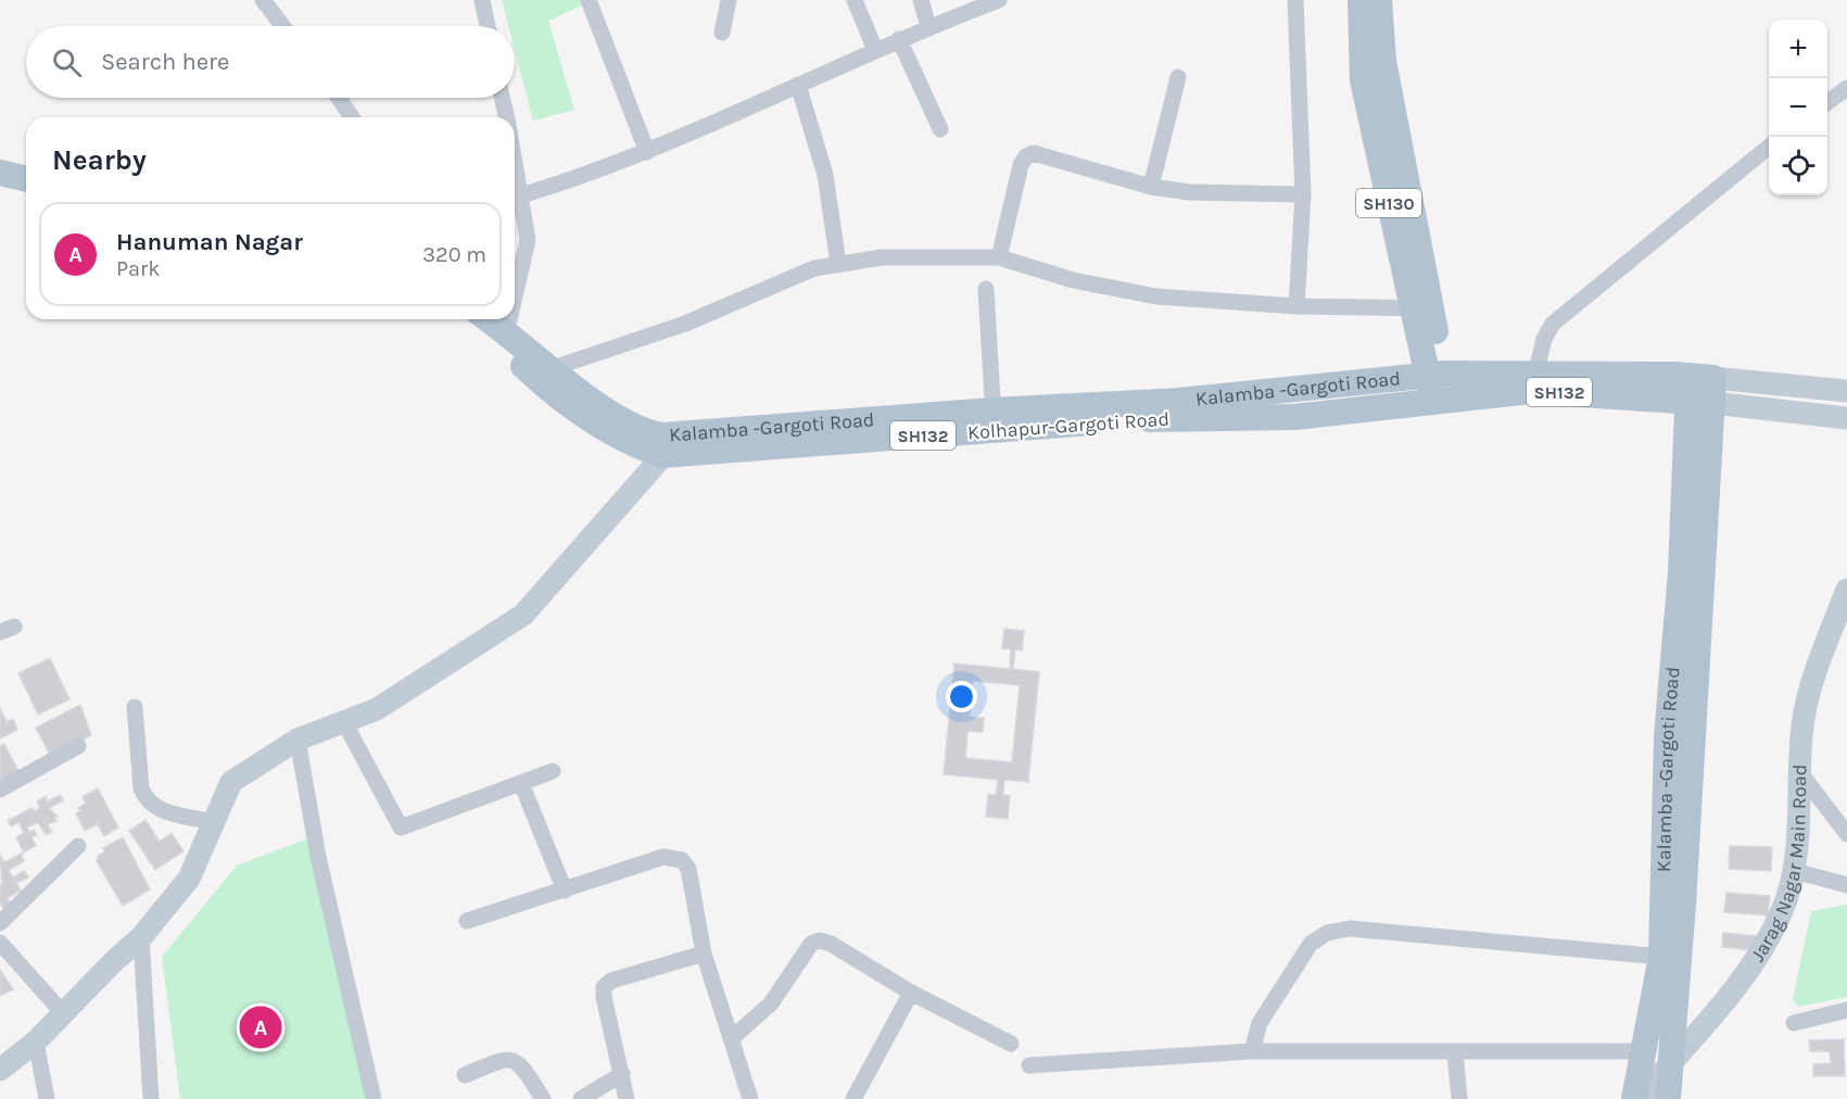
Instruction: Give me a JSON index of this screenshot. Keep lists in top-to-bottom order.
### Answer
{
  "streets": {
    "main road": [
      "SH130",
      "Kalamba -Gargoti Road",
      "SH132",
      "Kolhapur-Gargoti Road"
    ],
    "street": ["Jarag Nagar Main Road"]
  },
  "crossings": [
    ["SH130", "Kalamba -Gargoti Road"],
    ["SH130", "Kolhapur-Gargoti Road"],
    ["Kalamba -Gargoti Road", "Kolhapur-Gargoti Road"]
  ],
  "page": {
    "map_buttons": ["+", "−"],
    "search": "Search here",
    "heading": "Nearby",
    "list": [
      {
        "mark": "A",
        "name": "Hanuman Nagar",
        "note": "Park",
        "value": "320 m"
      }
    ],
    "pins": "A"
  }
}
